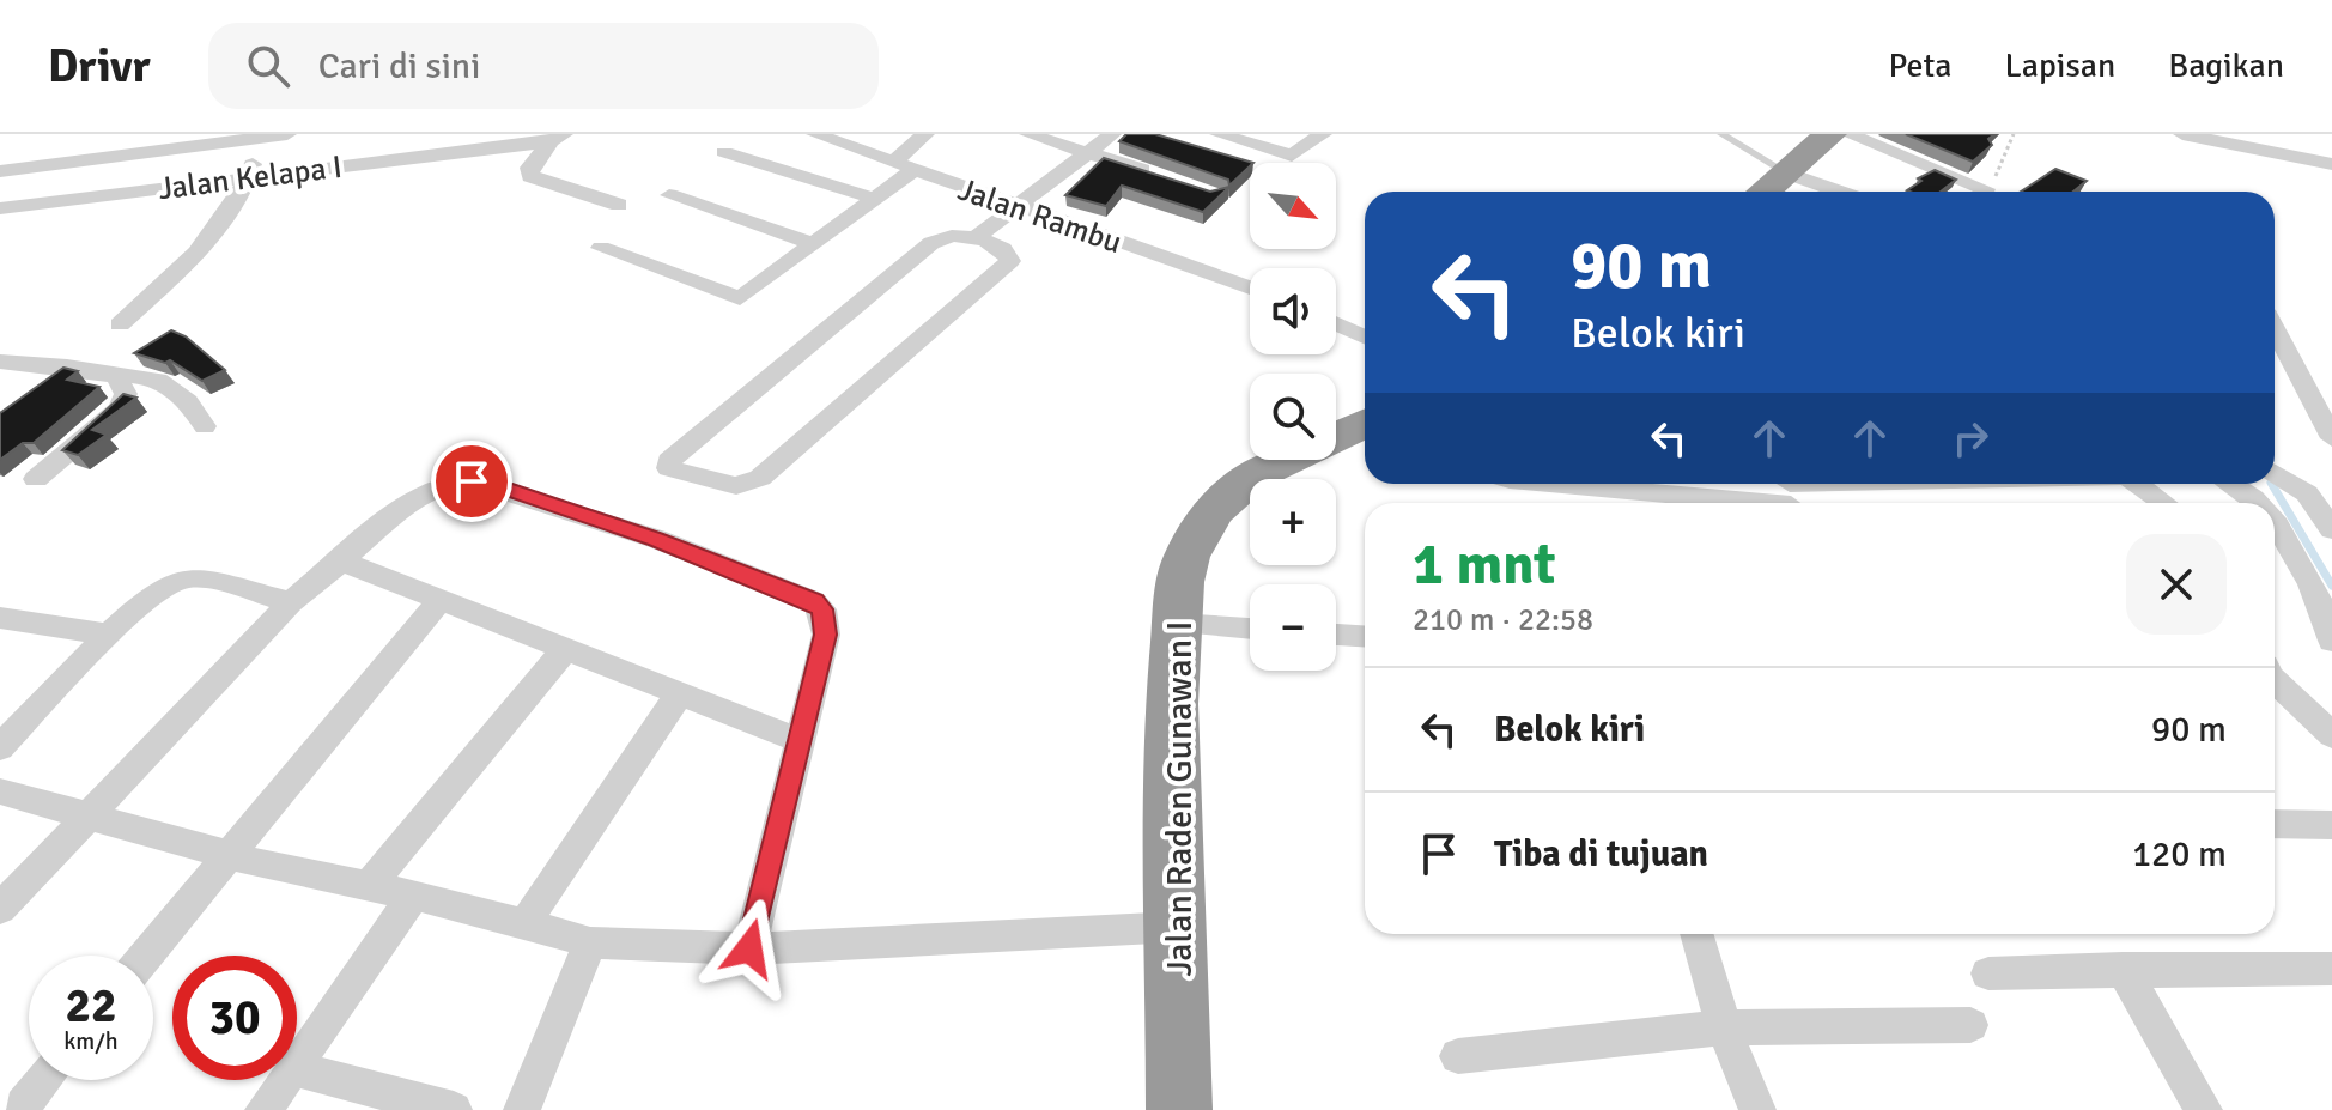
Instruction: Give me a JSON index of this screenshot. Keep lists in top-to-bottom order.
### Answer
{
  "streets": {
    "highway": ["Jalan Raden Gunawan I"],
    "street": ["Jalan Kelapa I", "Jalan Rambu"]
  },
  "north": "bottom right",
  "page": {
    "header": "Drivr",
    "search": "Cari di sini",
    "nav": ["Peta", "Lapisan", "Bagikan"],
    "map_buttons": ["+", "−"],
    "turn": ["90 m", "Belok kiri"],
    "heading": ["1 mnt", "210 m · 22:58"],
    "list": [
      {
        "name": "Belok kiri",
        "value": "90 m"
      },
      {
        "name": "Tiba di tujuan",
        "value": "120 m"
      }
    ],
    "speed": "22 km/h",
    "limit": "30"
  }
}
